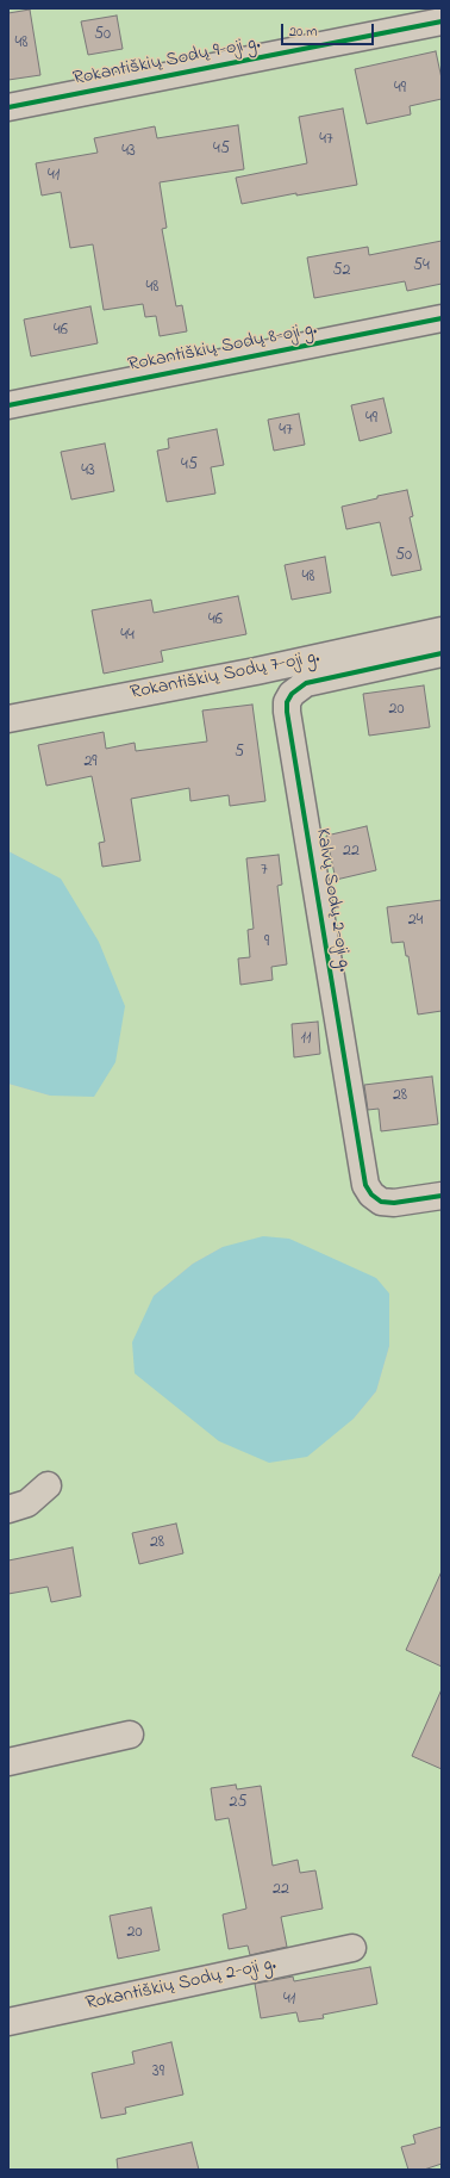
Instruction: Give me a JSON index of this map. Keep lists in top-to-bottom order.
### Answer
{
  "streets": {
    "street": [
      "Rokantiškių Sodų 9-oji g.",
      "Rokantiškių Sodų 8-oji g.",
      "Rokantiškių Sodų 7-oji g.",
      "Kalvų Sodų 2-oji g.",
      "Rokantiškių Sodų 2-oji g."
    ]
  },
  "house_numbers": [
    "50",
    "48",
    "49",
    "47",
    "45",
    "43",
    "41",
    "54",
    "52",
    "48",
    "46",
    "49",
    "47",
    "45",
    "43",
    "50",
    "48",
    "46",
    "44",
    "20",
    "5",
    "29",
    "22",
    "7",
    "24",
    "9",
    "11",
    "28",
    "28",
    "25",
    "22",
    "20",
    "41",
    "39"
  ],
  "scale_bar": "20 m"
}
